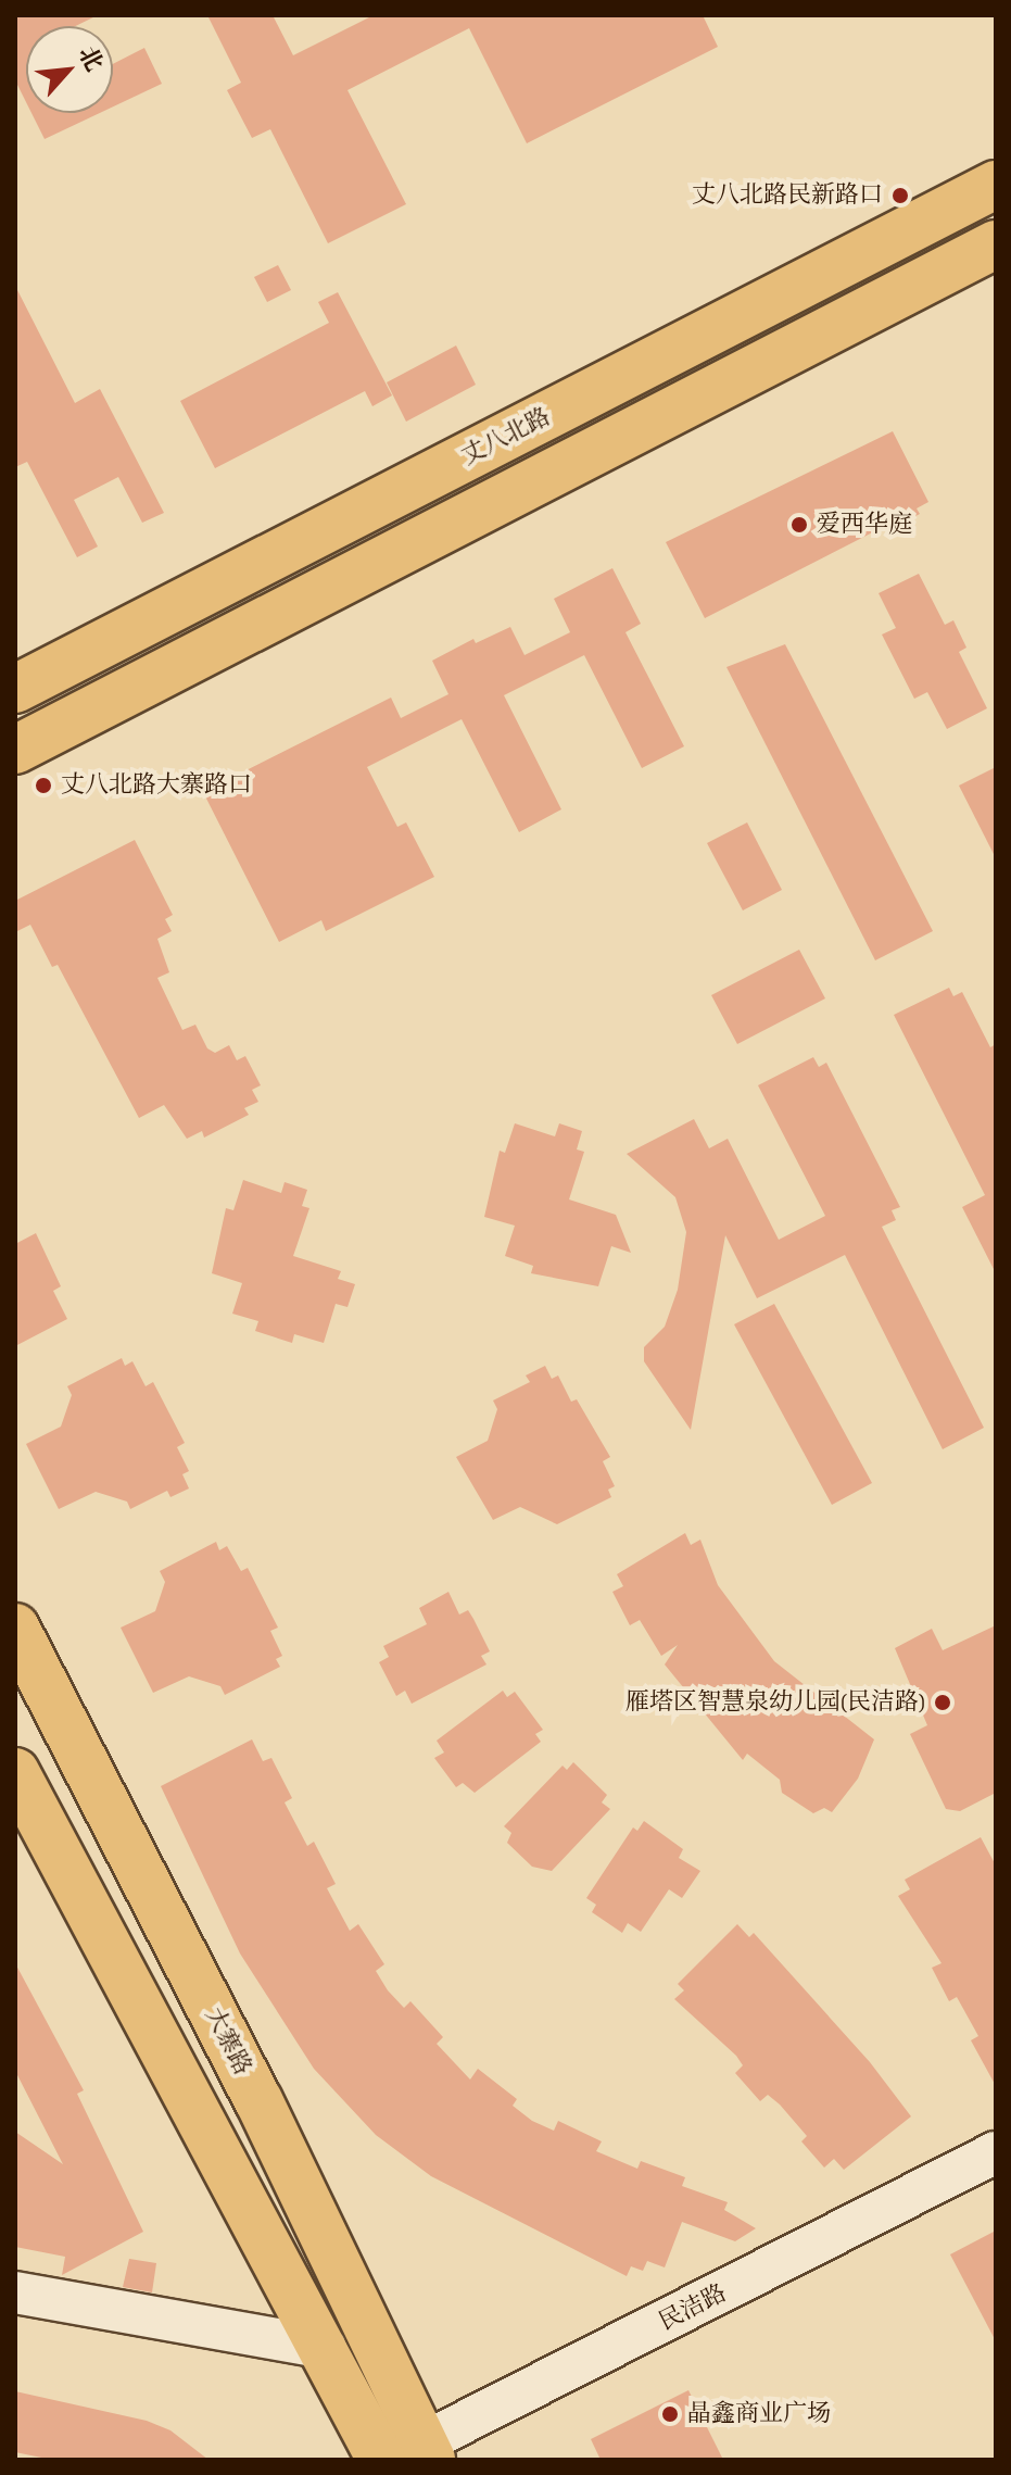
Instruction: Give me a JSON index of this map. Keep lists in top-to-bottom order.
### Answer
{
  "streets": {
    "main road": ["丈八北路", "大寨路"],
    "street": ["民洁路"]
  },
  "crossings": [
    ["大寨路", "民洁路"]
  ],
  "places": [
    "丈八北路民新路口",
    "爱西华庭",
    "丈八北路大寨路口",
    "雁塔区智慧泉幼儿园(民洁路)",
    "晶鑫商业广场"
  ],
  "north": "top right"
}
